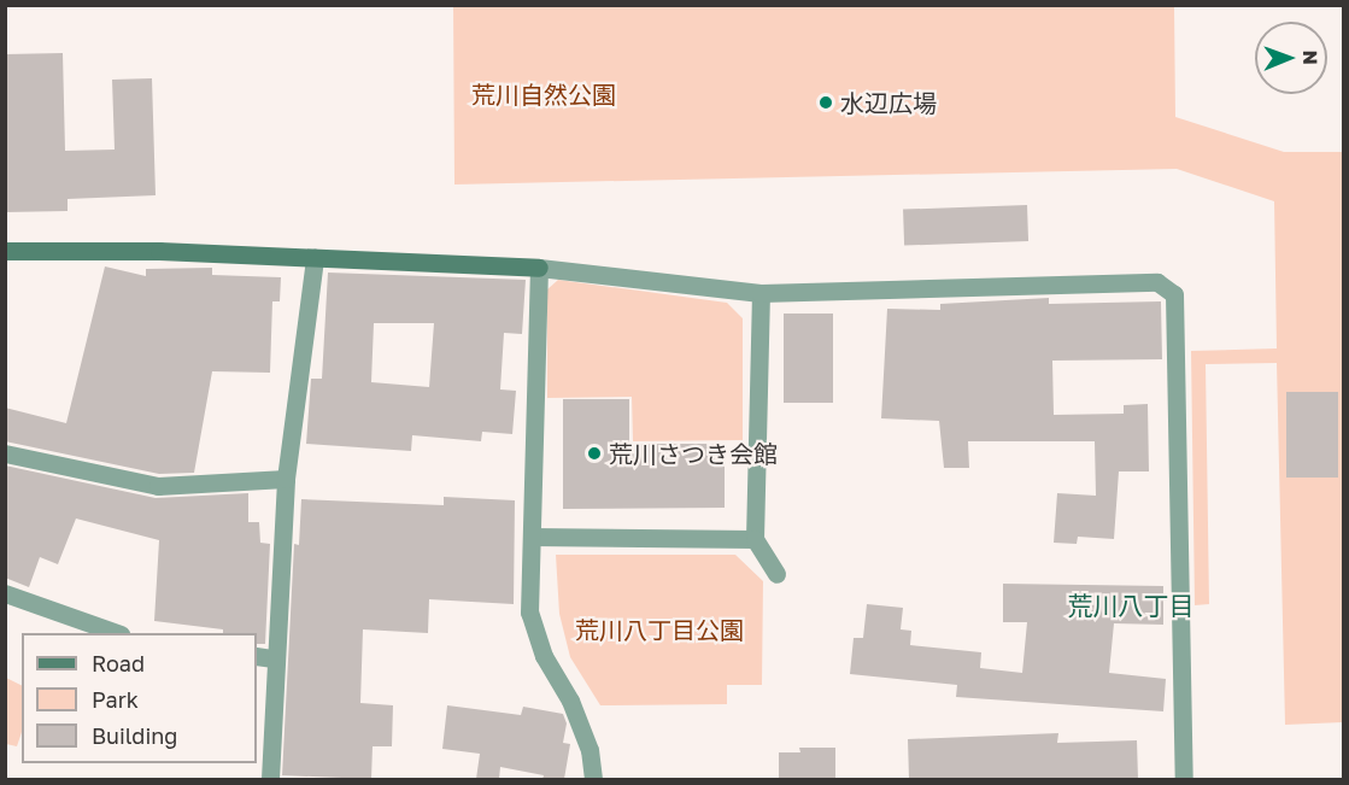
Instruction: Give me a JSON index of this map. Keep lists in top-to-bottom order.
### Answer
{
  "districts": ["荒川八丁目"],
  "parks": ["荒川自然公園", "荒川八丁目公園"],
  "places": ["水辺広場", "荒川さつき会館"],
  "legend": ["Road", "Park", "Building"],
  "north": "right"
}
